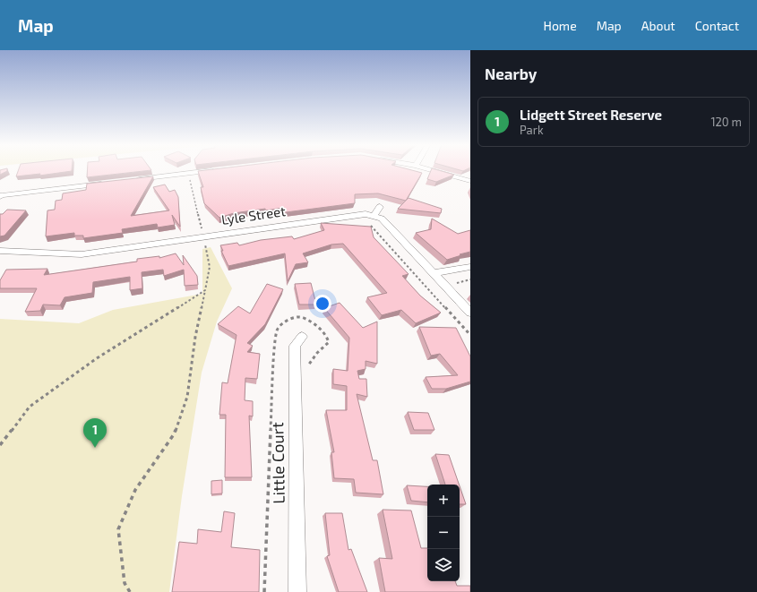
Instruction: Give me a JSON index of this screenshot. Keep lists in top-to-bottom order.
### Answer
{
  "streets": {
    "street": ["Lyle Street", "Little Court"]
  },
  "page": {
    "header": "Map",
    "nav": [
      "Home",
      "Map",
      "About",
      "Contact"
    ],
    "heading": "Nearby",
    "list": [
      {
        "mark": "1",
        "name": "Lidgett Street Reserve",
        "note": "Park",
        "value": "120 m"
      }
    ],
    "pins": "1",
    "map_buttons": ["+", "−"]
  }
}
